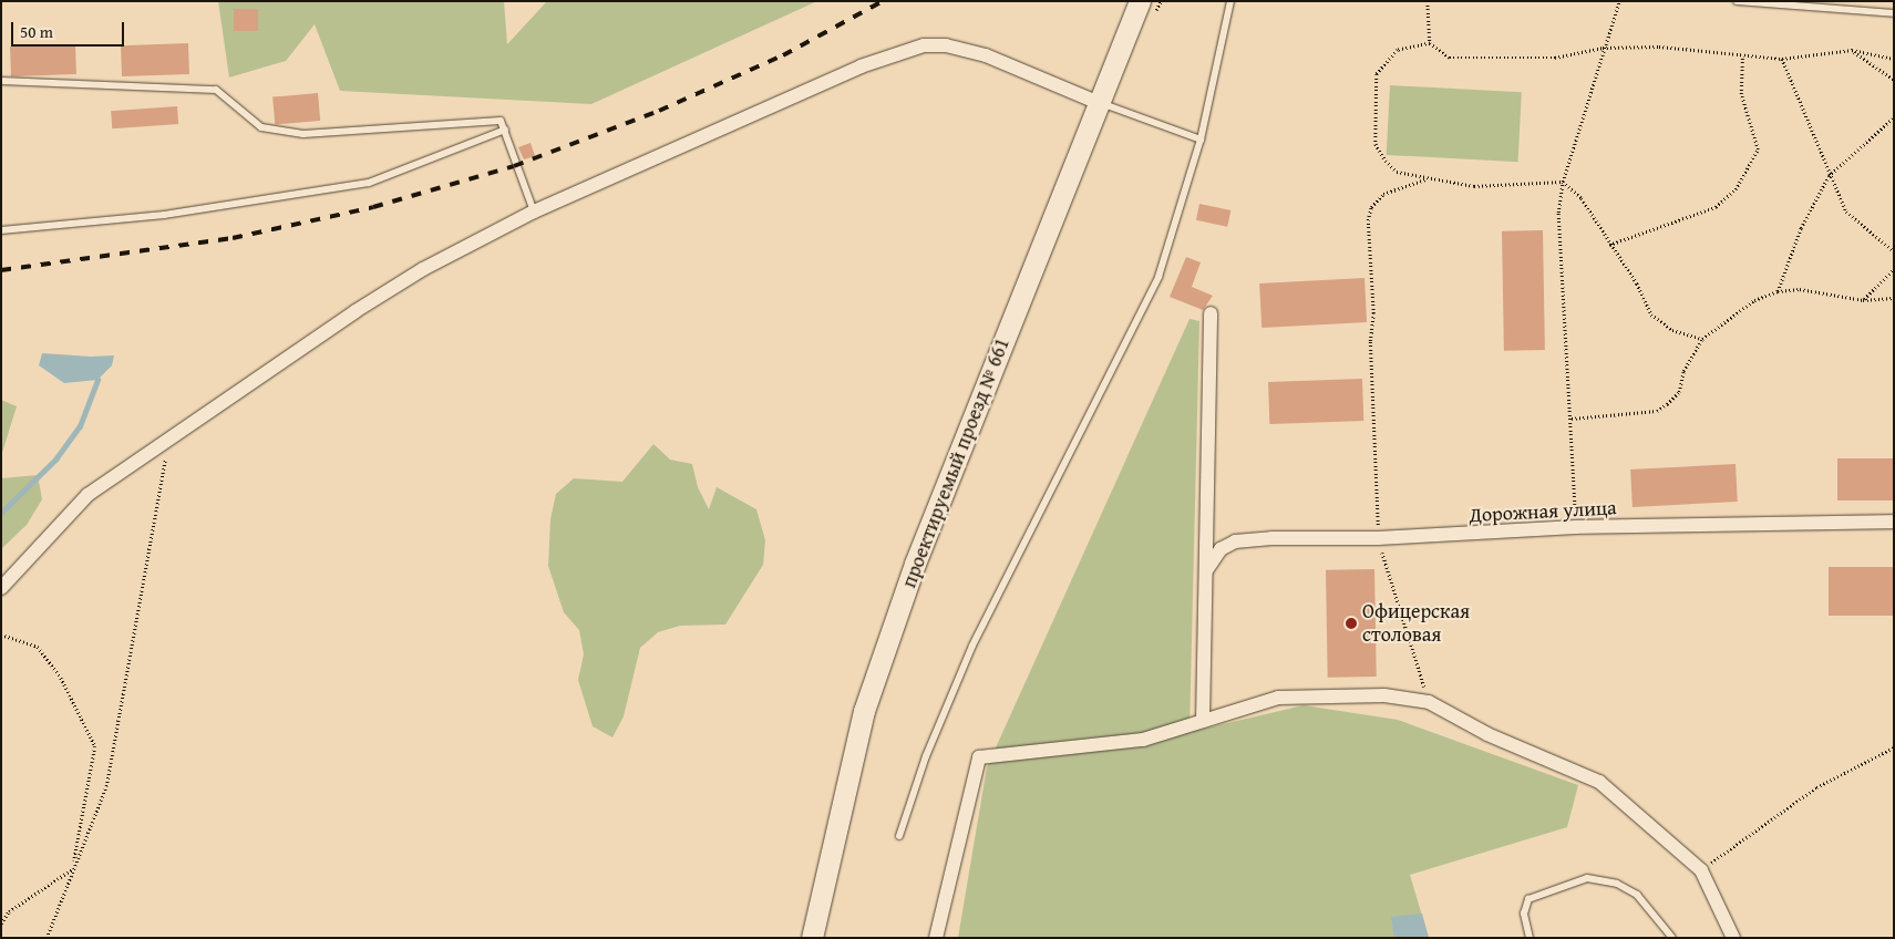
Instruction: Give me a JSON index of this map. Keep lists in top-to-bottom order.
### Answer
{
  "streets": {
    "main road": ["проектируемый проезд № 661"],
    "street": ["Дорожная улица"]
  },
  "places": ["Офицерская столовая"],
  "scale_bar": "50 m"
}
